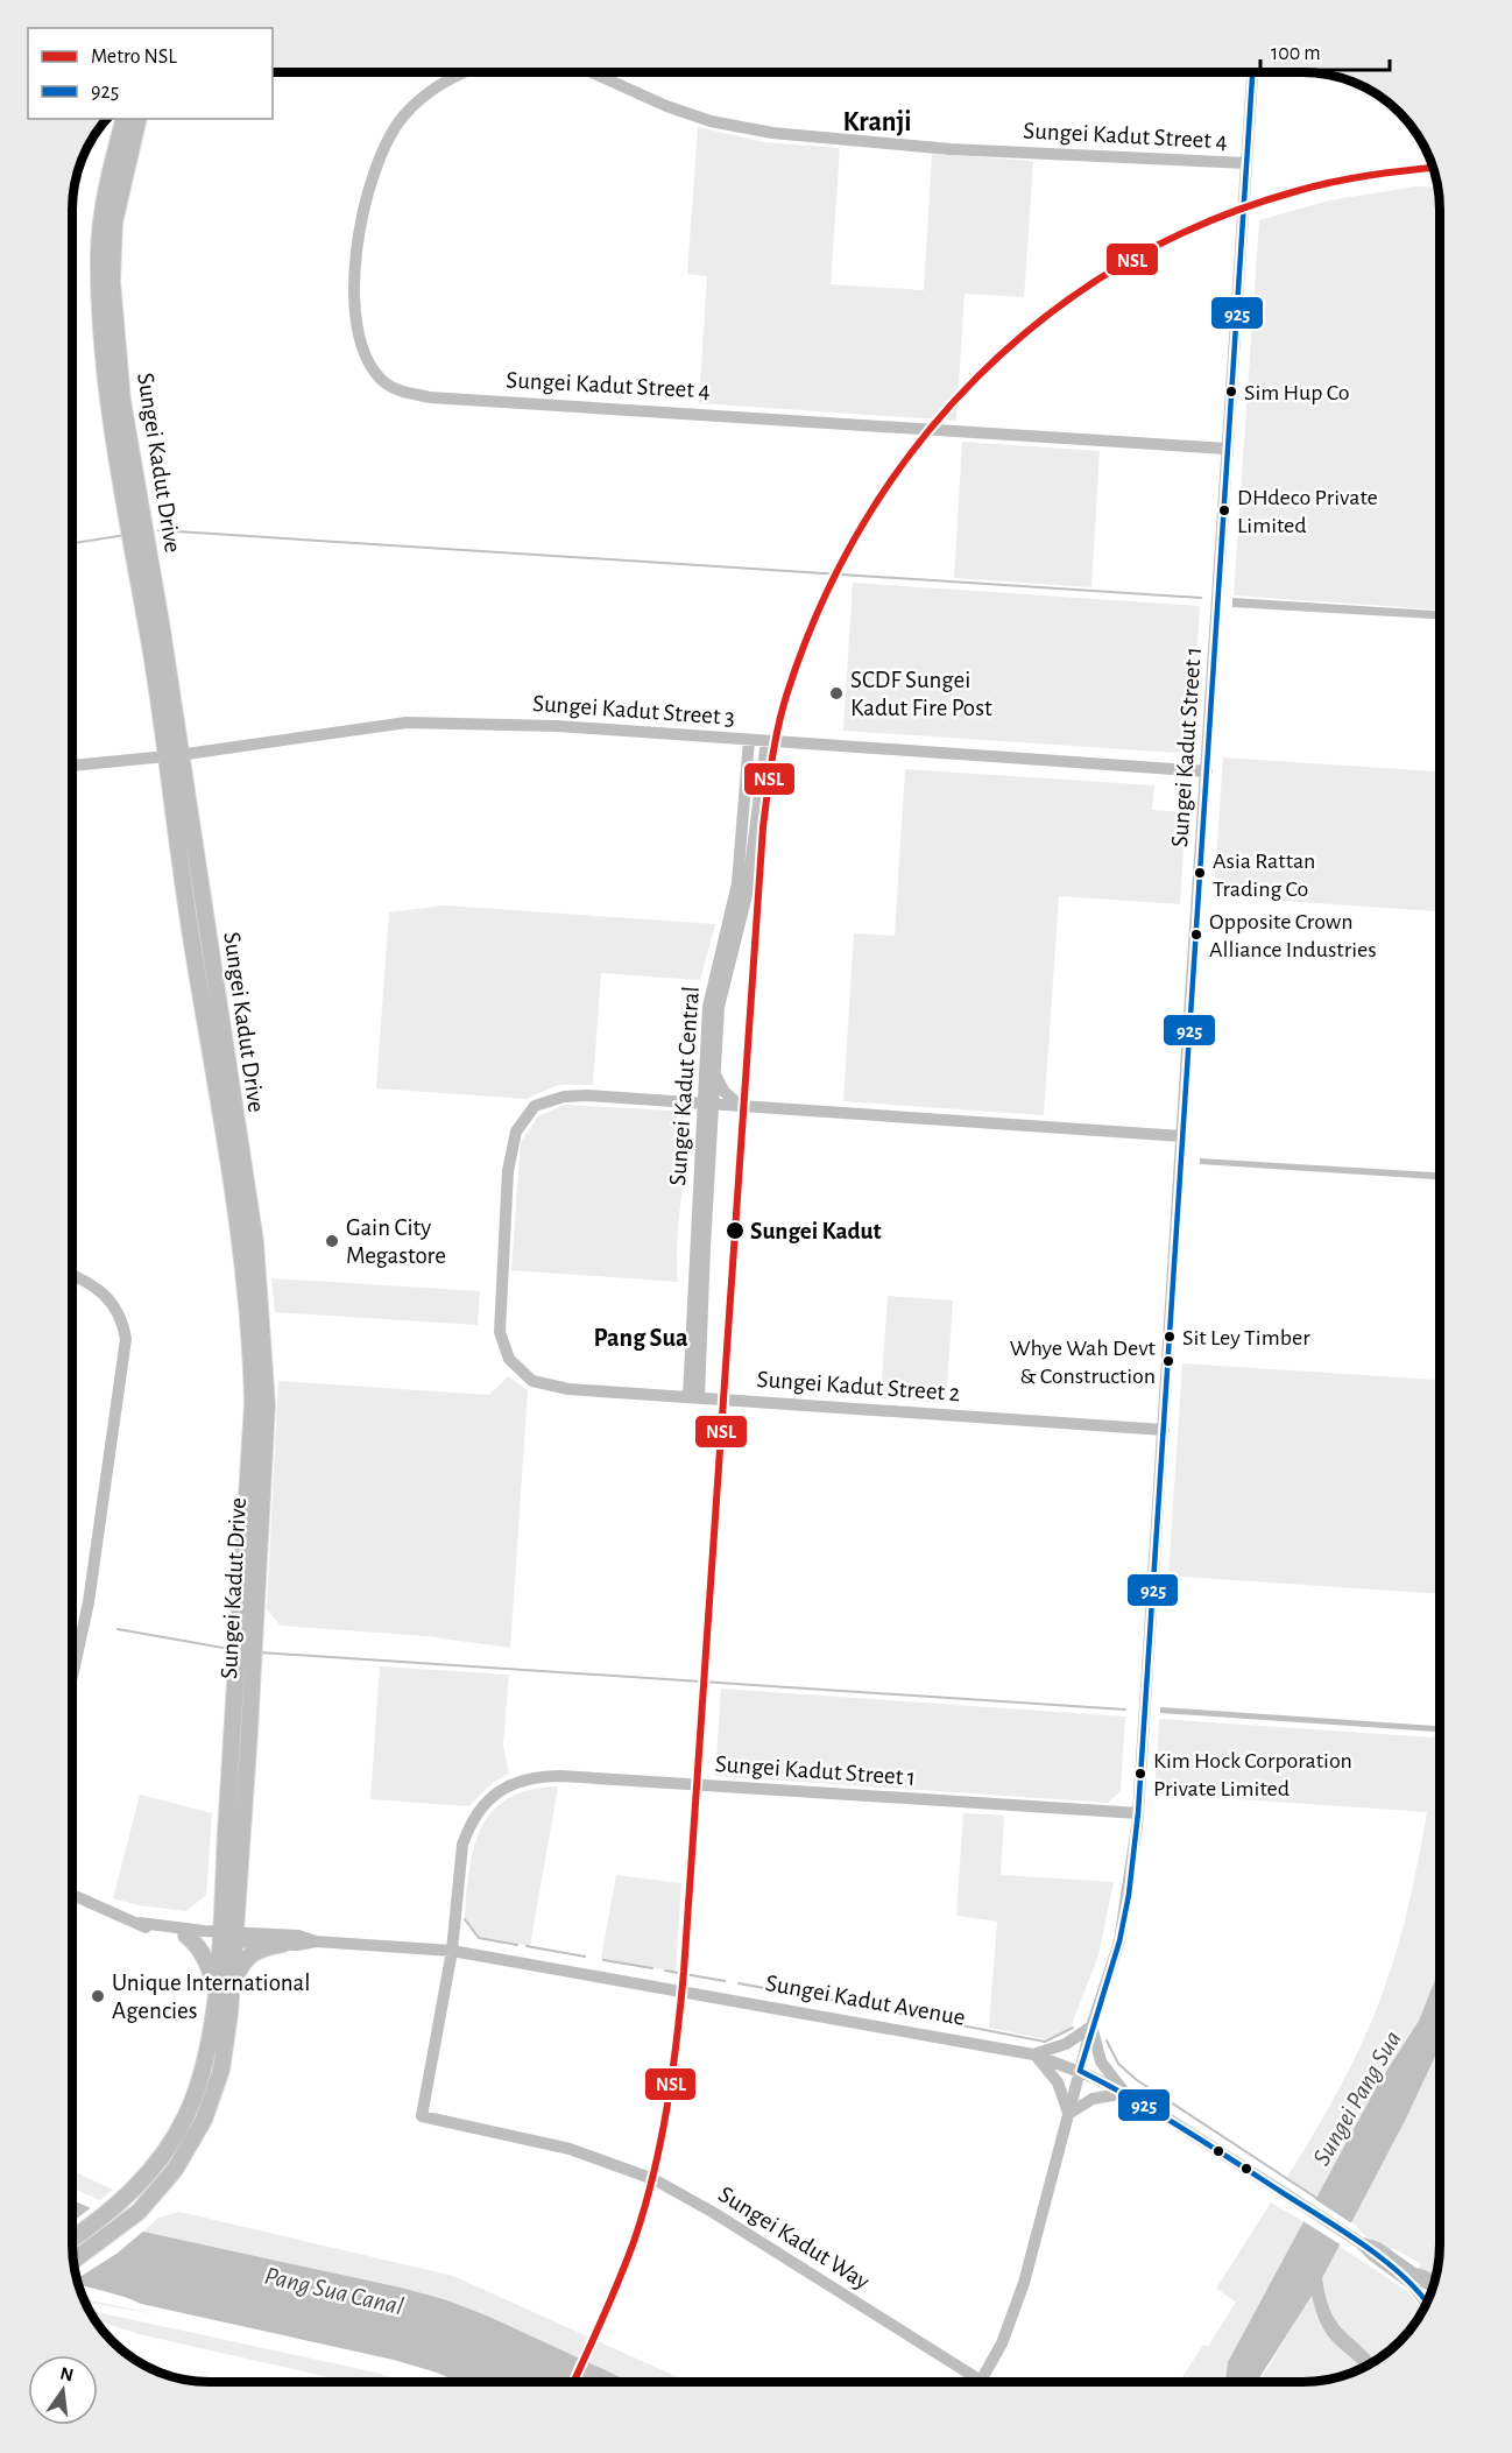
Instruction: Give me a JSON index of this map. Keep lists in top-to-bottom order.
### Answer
{
  "streets": {
    "main road": ["Sungei Kadut Drive"],
    "street": [
      "Sungei Kadut Street 4",
      "Sungei Kadut Street 3",
      "Sungei Kadut Street 1",
      "Sungei Kadut Central",
      "Sungei Kadut Street 2",
      "Sungei Kadut Avenue",
      "Sungei Kadut Way"
    ]
  },
  "crossings": [
    ["Sungei Kadut Street 4", "Sungei Kadut Street 1"],
    ["Sungei Kadut Drive", "Sungei Kadut Street 3"],
    ["Sungei Kadut Drive", "Sungei Kadut Avenue"],
    ["Sungei Kadut Street 3", "Sungei Kadut Street 1"],
    ["Sungei Kadut Street 3", "Sungei Kadut Central"],
    ["Sungei Kadut Street 1", "Sungei Kadut Street 2"],
    ["Sungei Kadut Street 1", "Sungei Kadut Avenue"],
    ["Sungei Kadut Street 1", "Sungei Kadut Way"],
    ["Sungei Kadut Central", "Sungei Kadut Street 2"],
    ["Sungei Kadut Avenue", "Sungei Kadut Way"]
  ],
  "districts": ["Kranji", "Pang Sua"],
  "water": ["Sungei Pang Sua", "Pang Sua Canal"],
  "places": [
    "Sim Hup Co",
    "DHdeco Private Limited",
    "SCDF Sungei Kadut Fire Post",
    "Asia Rattan Trading Co",
    "Opposite Crown Alliance Industries",
    "Sungei Kadut",
    "Gain City Megastore",
    "Sit Ley Timber",
    "Whye Wah Devt & Construction",
    "Kim Hock Corporation Private Limited",
    "Unique International Agencies"
  ],
  "lines": ["transit line 925", "metro line NSL"],
  "legend": ["Metro NSL", "925"],
  "scale_bar": "100 m",
  "north": "top"
}
